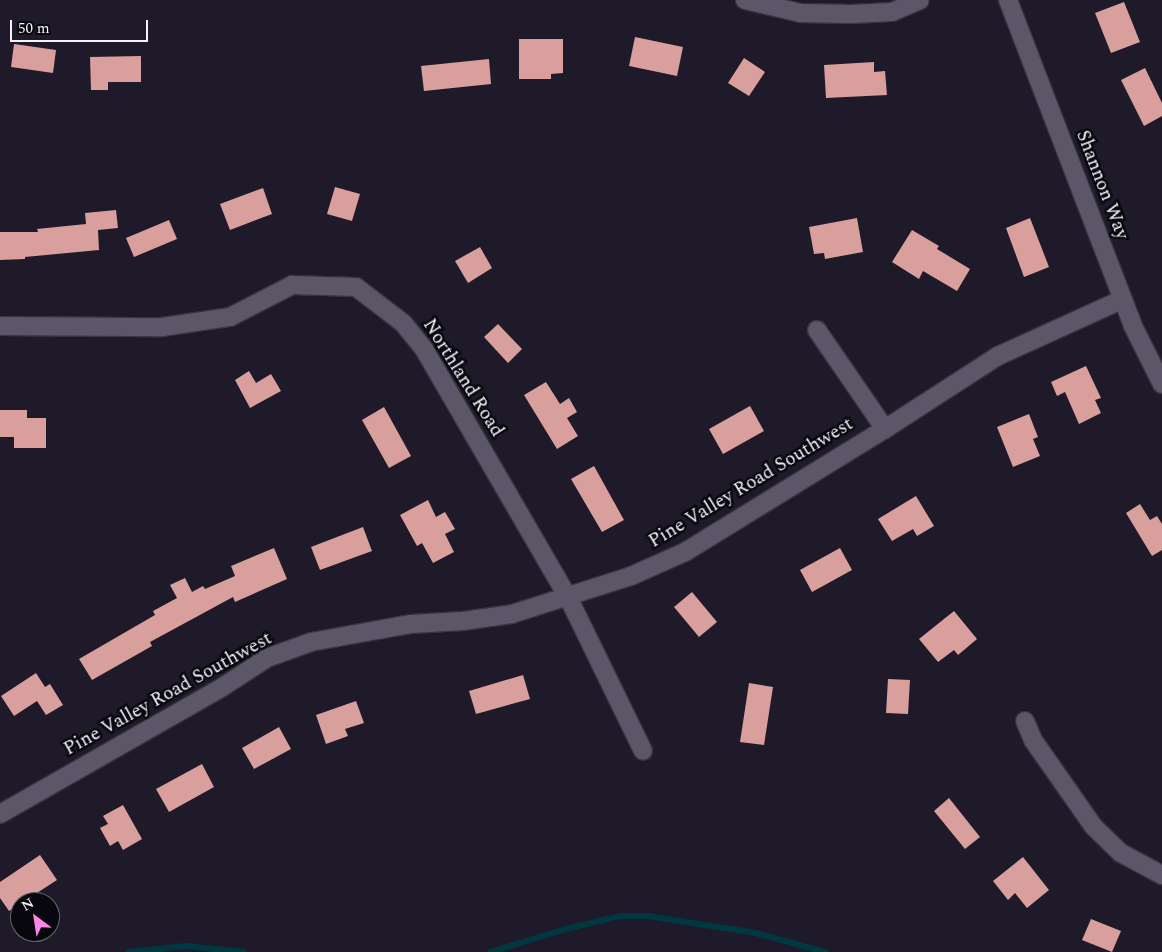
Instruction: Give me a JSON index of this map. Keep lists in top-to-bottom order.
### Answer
{
  "streets": {
    "street": ["Shannon Way", "Northland Road", "Pine Valley Road Southwest"]
  },
  "crossings": [
    ["Shannon Way", "Pine Valley Road Southwest"],
    ["Northland Road", "Pine Valley Road Southwest"]
  ],
  "scale_bar": "50 m",
  "north": "top left"
}
